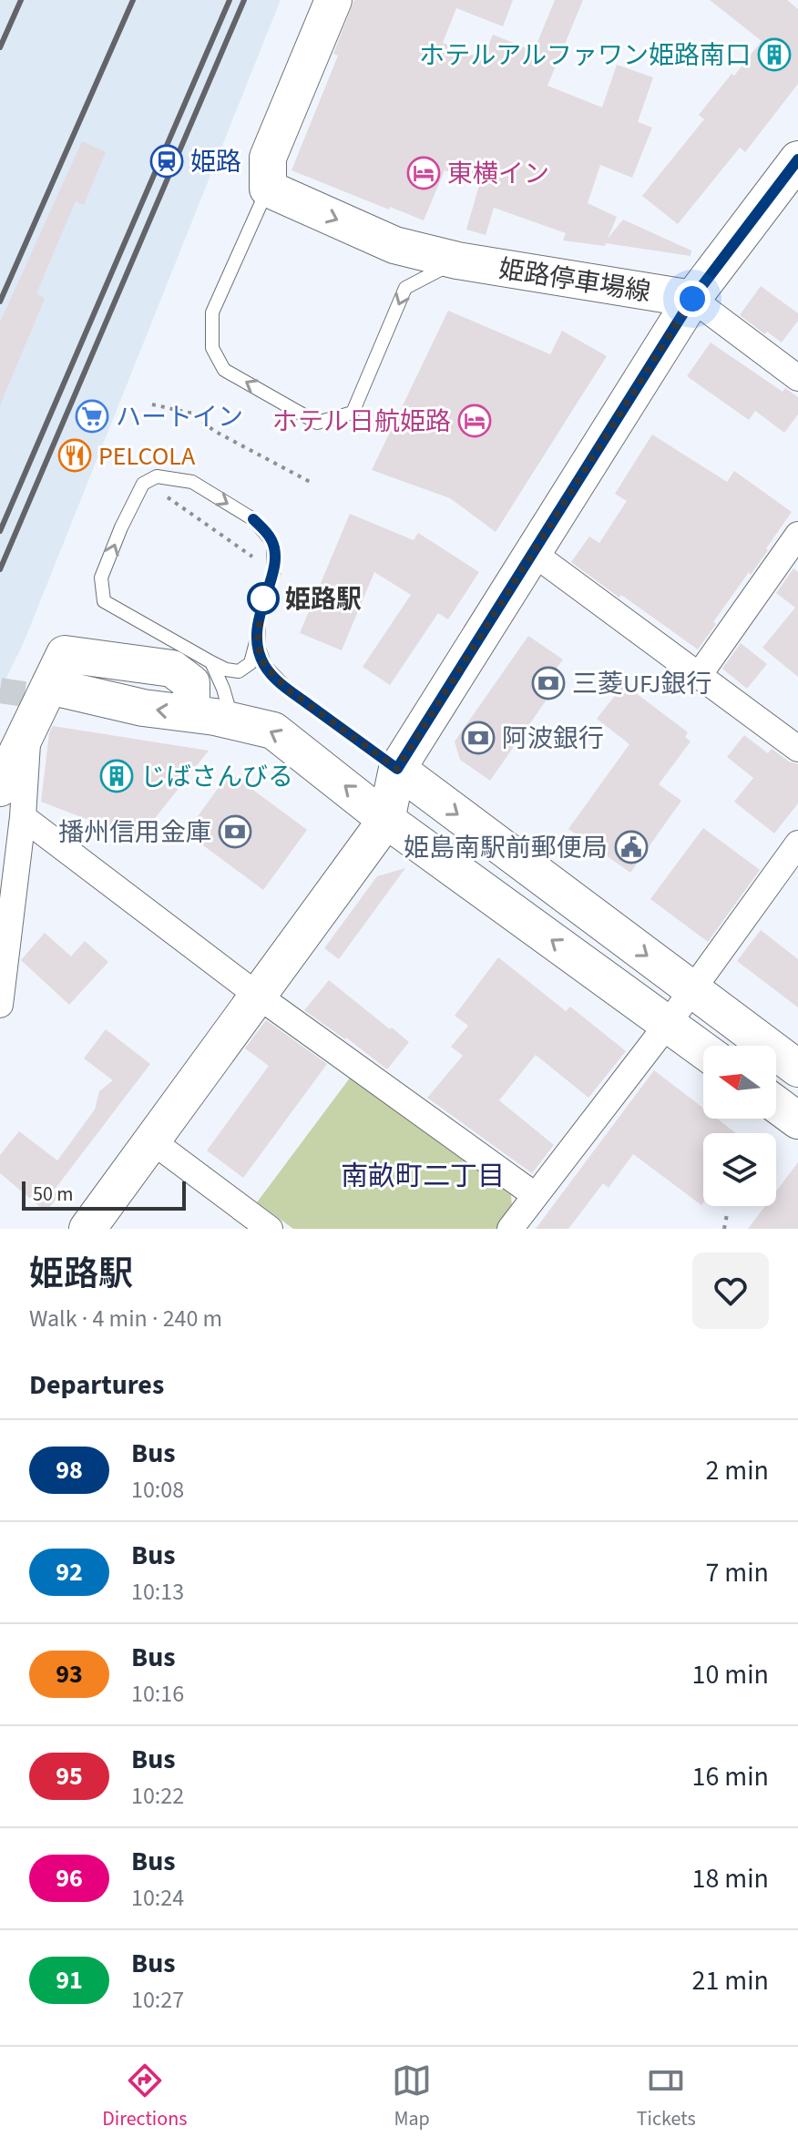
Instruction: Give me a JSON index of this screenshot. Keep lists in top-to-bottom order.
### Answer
{
  "streets": {
    "street": ["姫路停車場線"]
  },
  "one_way": ["姫路停車場線"],
  "districts": ["南畝町二丁目"],
  "places": {
    "building": ["ホテルアルファワン姫路南口", "じばさんびる"],
    "station": ["姫路"],
    "hotel": ["東横イン", "ホテル日航姫路"],
    "supermarket": ["ハートイン"],
    "restaurant": ["PELCOLA"],
    "other": ["姫路駅"],
    "bank": ["三菱UFJ銀行", "阿波銀行", "播州信用金庫"],
    "public building": ["姫島南駅前郵便局"]
  },
  "lines": ["bus line 98"],
  "scale_bar": "50 m",
  "north": "left",
  "page": {
    "scale": "50 m",
    "heading": [
      ["姫路駅", "Walk · 4 min · 240 m"],
      "Departures"
    ],
    "list": [
      {
        "mark": "98",
        "name": "Bus",
        "note": "10:08",
        "value": "2 min"
      },
      {
        "mark": "92",
        "name": "Bus",
        "note": "10:13",
        "value": "7 min"
      },
      {
        "mark": "93",
        "name": "Bus",
        "note": "10:16",
        "value": "10 min"
      },
      {
        "mark": "95",
        "name": "Bus",
        "note": "10:22",
        "value": "16 min"
      },
      {
        "mark": "96",
        "name": "Bus",
        "note": "10:24",
        "value": "18 min"
      },
      {
        "mark": "91",
        "name": "Bus",
        "note": "10:27",
        "value": "21 min"
      }
    ],
    "tabs": ["Directions", "Map", "Tickets"]
  }
}
